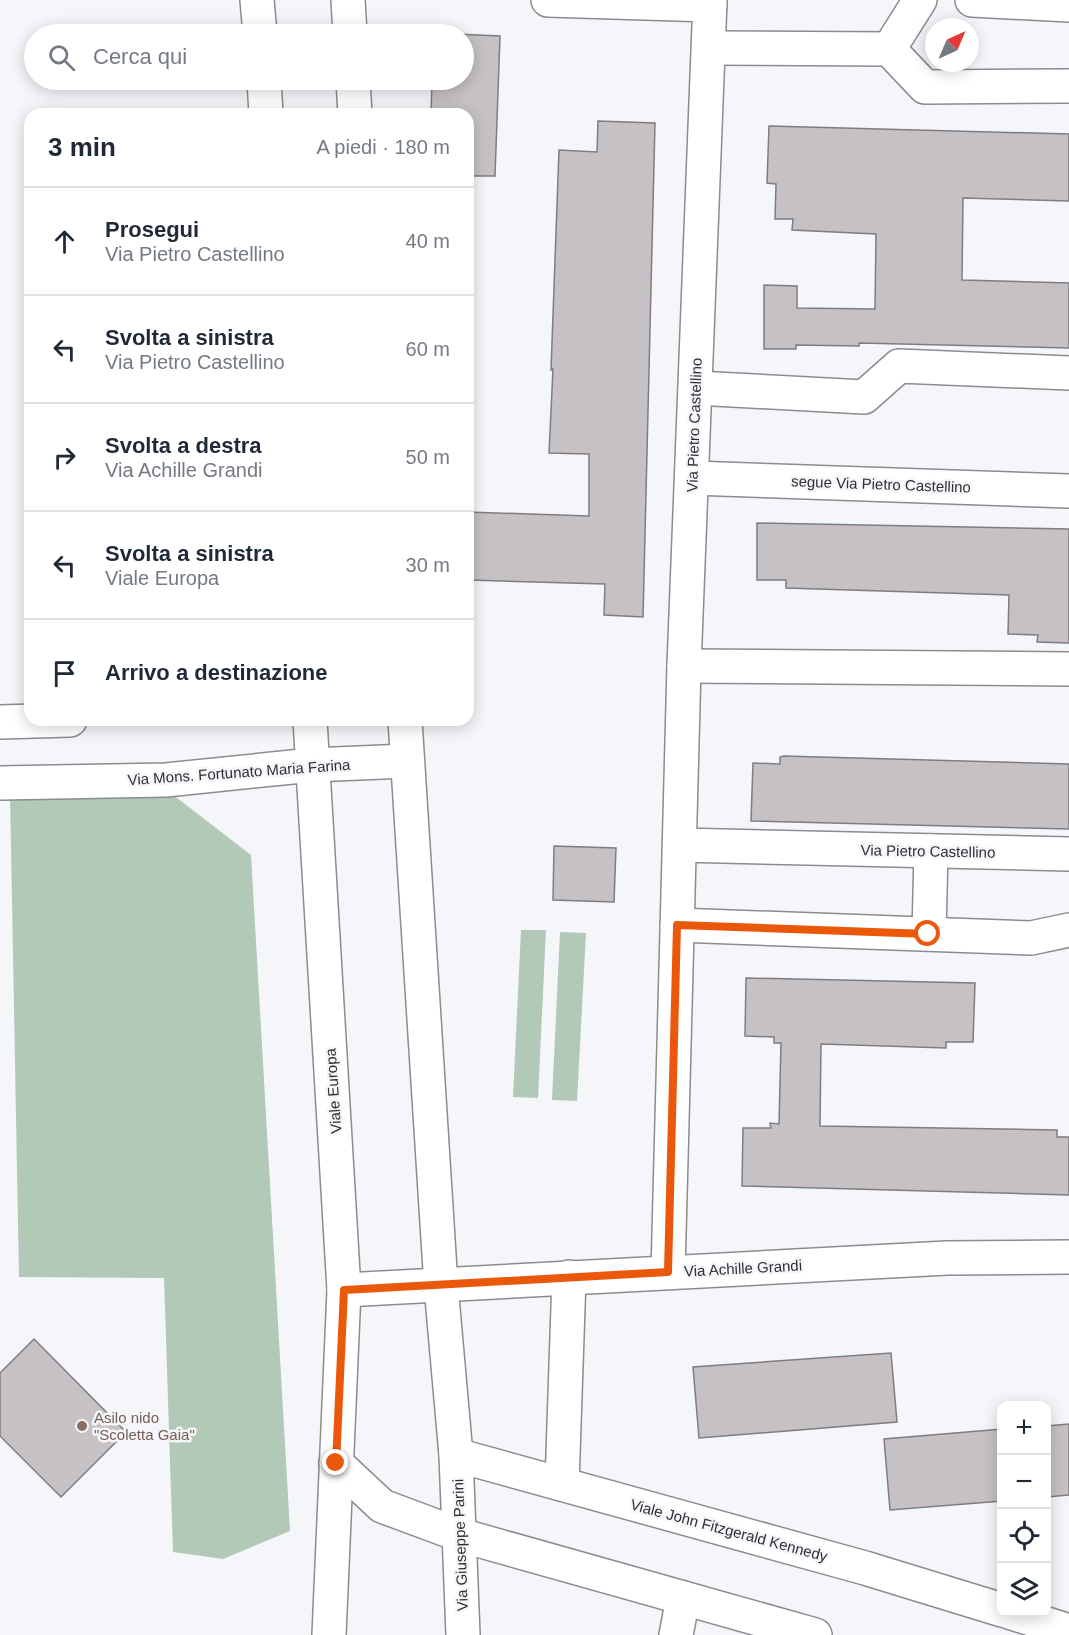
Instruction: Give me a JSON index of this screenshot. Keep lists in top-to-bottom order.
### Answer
{
  "streets": {
    "street": [
      "Via Pietro Castellino",
      "segue Via Pietro Castellino",
      "Via Mons. Fortunato Maria Farina",
      "Viale Europa",
      "Via Achille Grandi",
      "Viale John Fitzgerald Kennedy",
      "Via Giuseppe Parini"
    ]
  },
  "crossings": [
    ["Via Pietro Castellino", "segue Via Pietro Castellino"],
    ["Via Pietro Castellino", "Via Achille Grandi"],
    ["Via Mons. Fortunato Maria Farina", "Viale Europa"],
    ["Viale Europa", "Via Achille Grandi"],
    ["Viale John Fitzgerald Kennedy", "Via Giuseppe Parini"]
  ],
  "places": ["Asilo nido \"Scoletta Gaia\""],
  "north": "top right",
  "page": {
    "search": "Cerca qui",
    "heading": ["3 min", "A piedi · 180 m"],
    "list": [
      ["Prosegui", "Via Pietro Castellino", "40 m"],
      ["Svolta a sinistra", "Via Pietro Castellino", "60 m"],
      ["Svolta a destra", "Via Achille Grandi", "50 m"],
      ["Svolta a sinistra", "Viale Europa", "30 m"],
      "Arrivo a destinazione"
    ],
    "map_buttons": ["+", "−"]
  }
}
